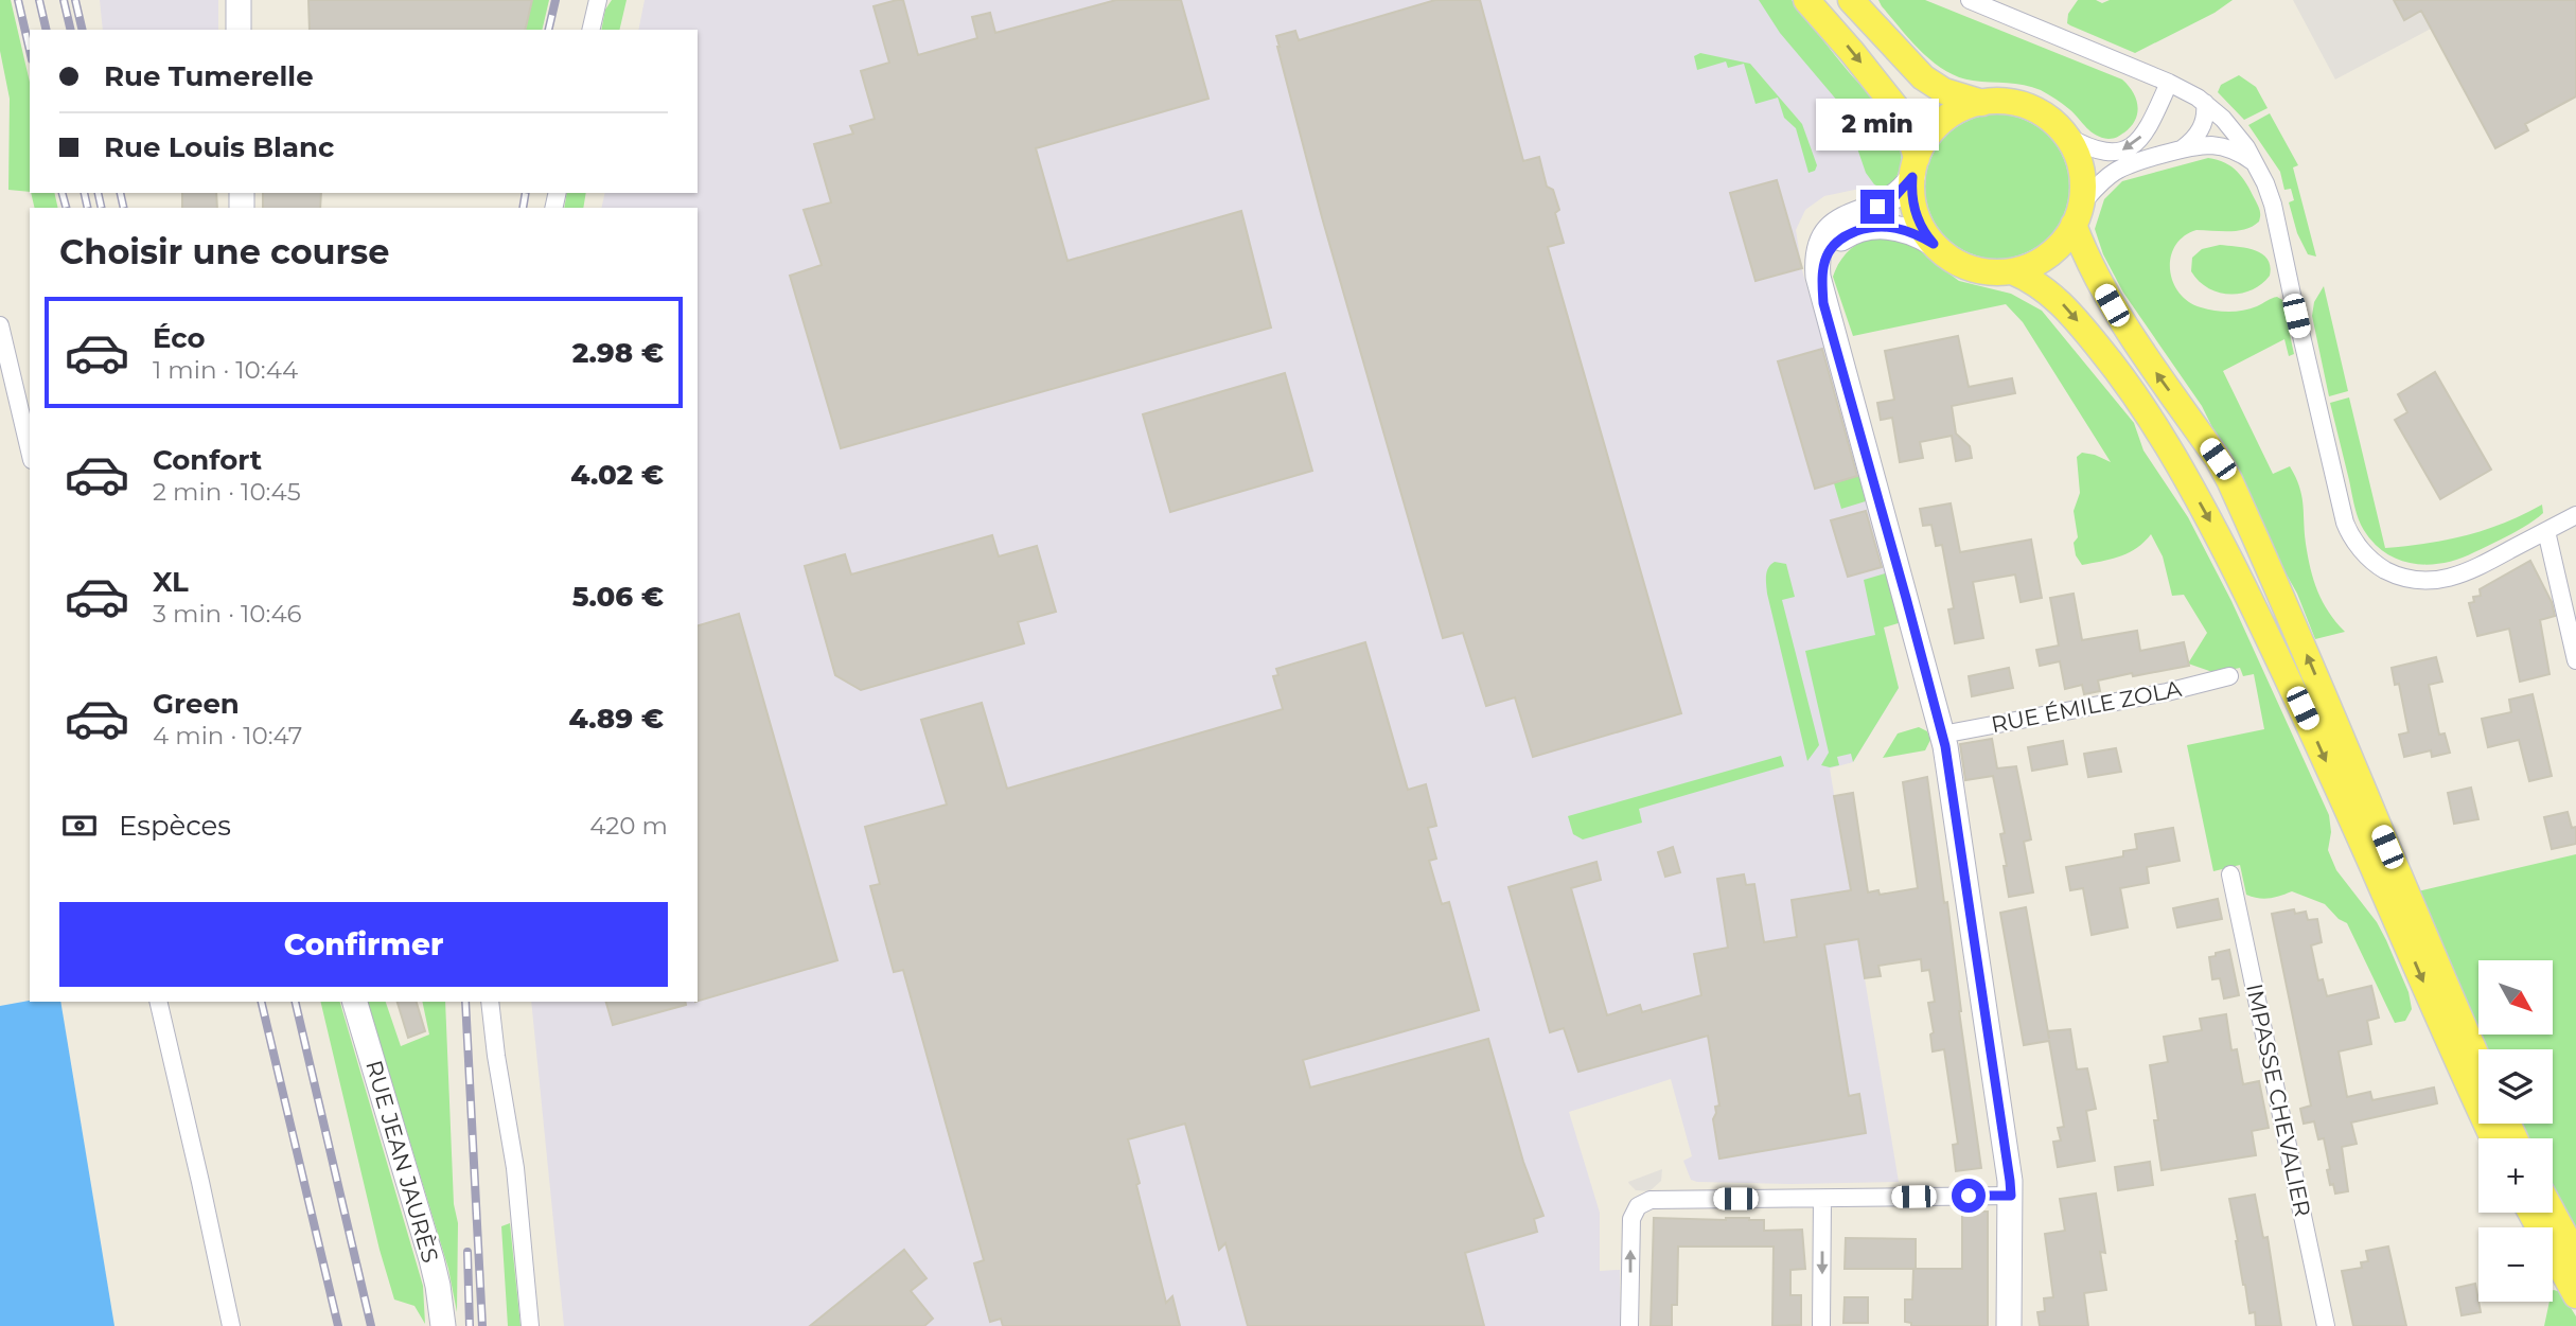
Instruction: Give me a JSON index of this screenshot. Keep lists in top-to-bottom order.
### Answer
{
  "streets": {
    "street": ["RUE ÉMILE ZOLA", "IMPASSE CHEVALIER", "RUE JEAN JAURÈS"]
  },
  "north": "bottom right",
  "page": {
    "banner": ["Rue Tumerelle", "Rue Louis Blanc"],
    "bubble": "2 min",
    "heading": "Choisir une course",
    "list": [
      {
        "name": "Éco",
        "note": "1 min · 10:44",
        "value": "2.98 €"
      },
      {
        "name": "Confort",
        "note": "2 min · 10:45",
        "value": "4.02 €"
      },
      {
        "name": "XL",
        "note": "3 min · 10:46",
        "value": "5.06 €"
      },
      {
        "name": "Green",
        "note": "4 min · 10:47",
        "value": "4.89 €"
      }
    ],
    "pay": ["Espèces", "420 m"],
    "buttons": "Confirmer",
    "map_buttons": ["+", "−"]
  }
}
